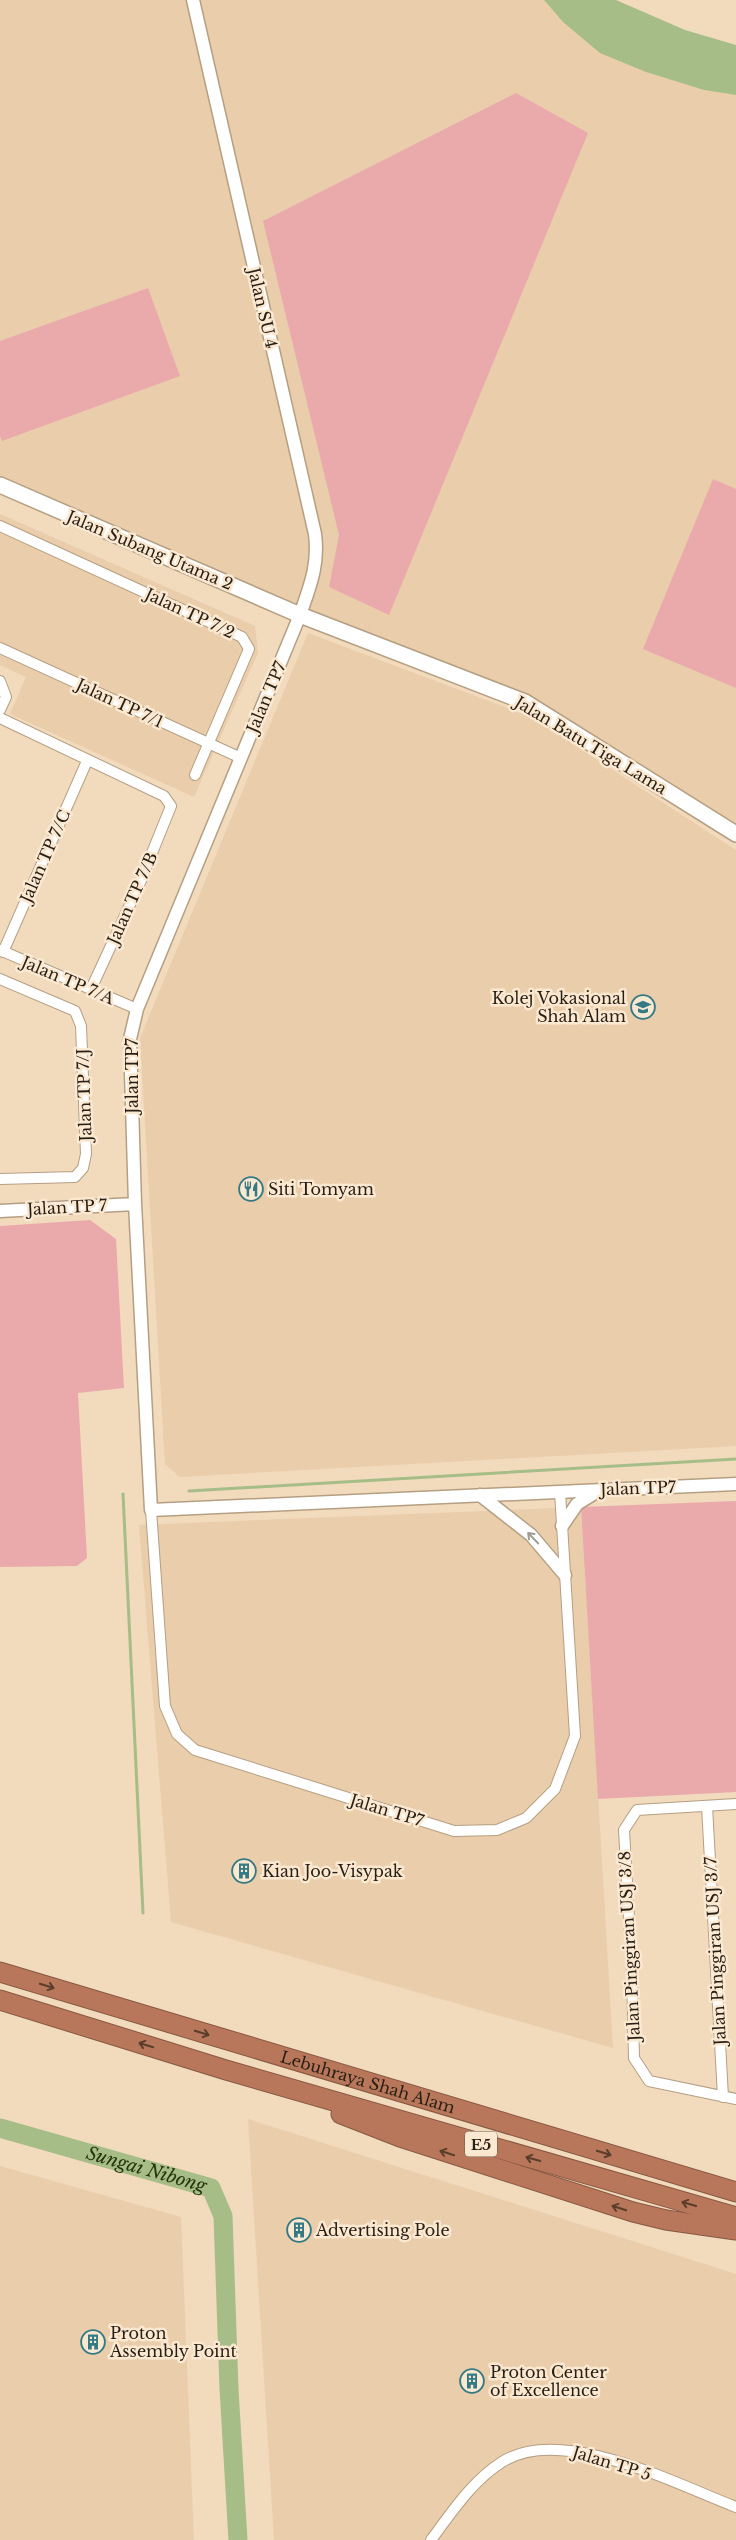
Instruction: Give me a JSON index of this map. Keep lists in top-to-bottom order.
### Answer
{
  "streets": {
    "highway": ["Lebuhraya Shah Alam", "E5"],
    "main road": ["Jalan Subang Utama 2", "Jalan Batu Tiga Lama"],
    "street": [
      "Jalan SU 4",
      "Jalan TP 7/2",
      "Jalan TP7",
      "Jalan TP 7/1",
      "Jalan TP 7/C",
      "Jalan TP 7/B",
      "Jalan TP 7/A",
      "Jalan TP 7/J",
      "Jalan TP 7",
      "Jalan Pinggiran USJ 3/8",
      "Jalan Pinggiran USJ 3/7",
      "Jalan TP 5"
    ]
  },
  "crossings": [
    ["Jalan SU 4", "Jalan Subang Utama 2"],
    ["Jalan SU 4", "Jalan TP7"],
    ["Jalan SU 4", "Jalan Batu Tiga Lama"],
    ["Jalan Subang Utama 2", "Jalan TP7"],
    ["Jalan Subang Utama 2", "Jalan Batu Tiga Lama"],
    ["Jalan TP 7/2", "Jalan TP 7/1"],
    ["Jalan TP7", "Jalan TP 7/1"],
    ["Jalan TP7", "Jalan Batu Tiga Lama"],
    ["Jalan TP7", "Jalan TP 7/A"],
    ["Jalan TP7", "Jalan TP 7"],
    ["Jalan TP 7/C", "Jalan TP 7/B"],
    ["Jalan TP 7/C", "Jalan TP 7/A"],
    ["Jalan TP 7/B", "Jalan TP 7/A"],
    ["Jalan Pinggiran USJ 3/8", "Jalan Pinggiran USJ 3/7"]
  ],
  "water": ["Sungai Nibong"],
  "places": {
    "school or university": ["Kolej Vokasional Shah Alam"],
    "restaurant": ["Siti Tomyam"],
    "building": [
      "Kian Joo-Visypak",
      "Advertising Pole",
      "Proton Assembly Point",
      "Proton Center of Excellence"
    ]
  }
}
